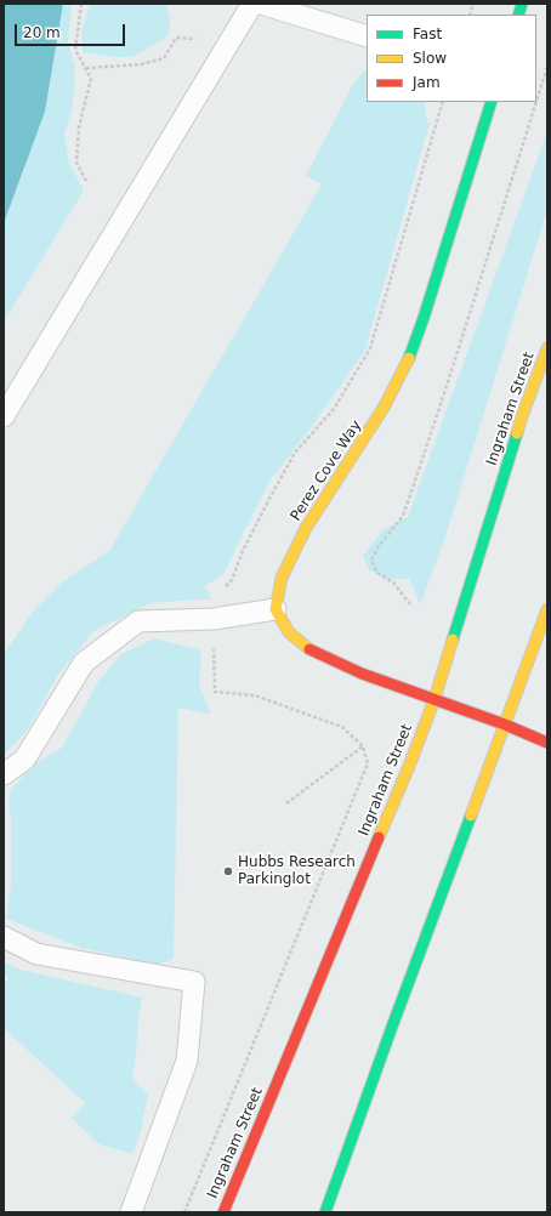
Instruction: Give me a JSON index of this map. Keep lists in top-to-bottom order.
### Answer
{
  "streets": {
    "main road": ["Ingraham Street", "Perez Cove Way"]
  },
  "places": ["Hubbs Research Parkinglot"],
  "legend": ["Fast", "Slow", "Jam"],
  "scale_bar": "20 m"
}
